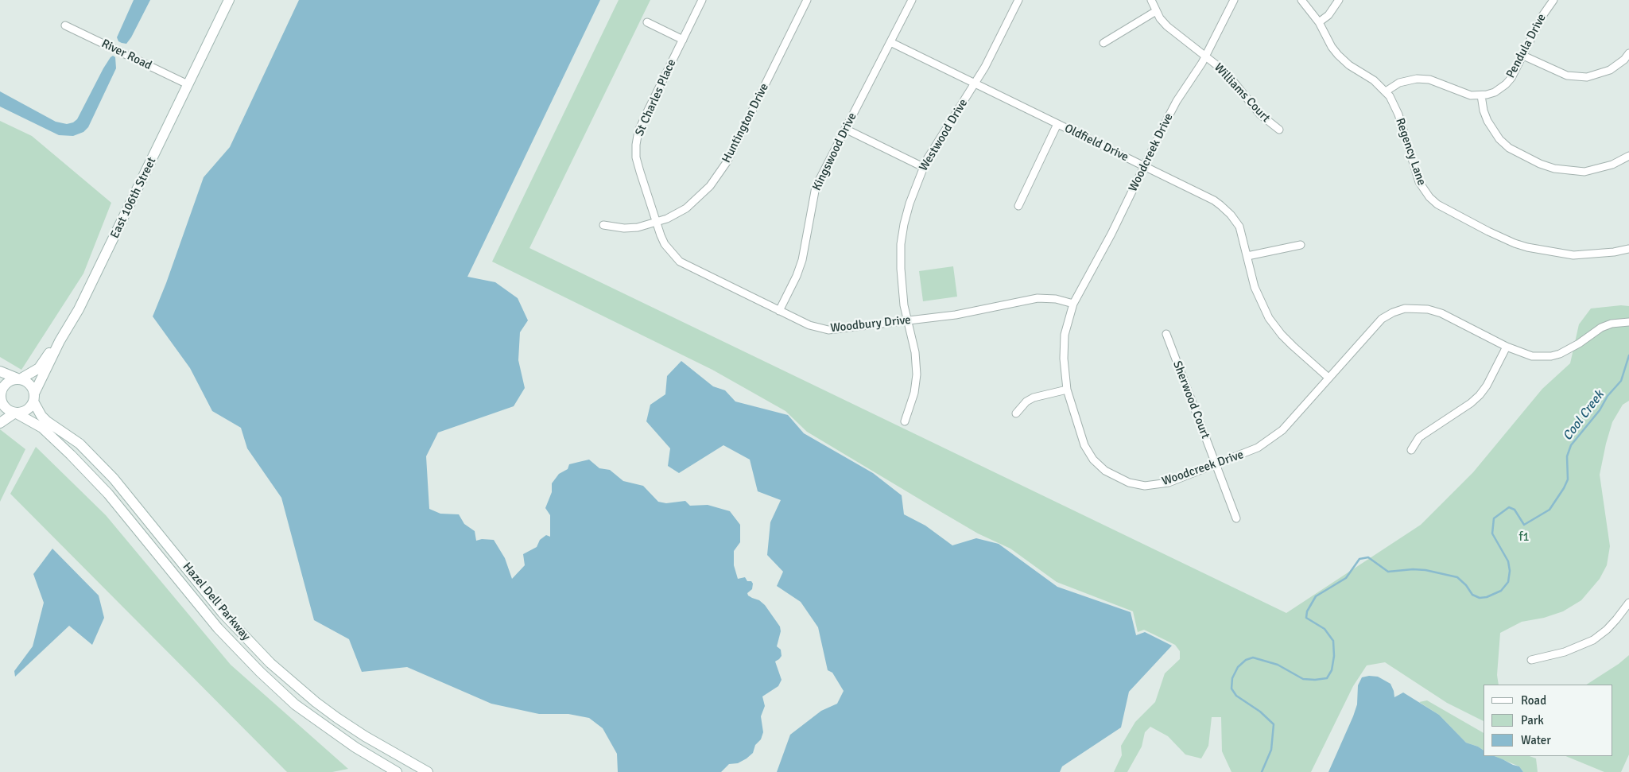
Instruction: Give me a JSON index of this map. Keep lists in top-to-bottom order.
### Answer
{
  "streets": {
    "main road": ["East 106th Street", "Hazel Dell Parkway"],
    "street": [
      "Pendula Drive",
      "River Road",
      "Williams Court",
      "St Charles Place",
      "Huntington Drive",
      "Westwood Drive",
      "Oldfield Drive",
      "Kingswood Drive",
      "Regency Lane",
      "Woodcreek Drive",
      "Woodbury Drive",
      "Sherwood Court"
    ]
  },
  "crossings": [
    ["Pendula Drive", "Regency Lane"],
    ["River Road", "East 106th Street"],
    ["Williams Court", "Woodcreek Drive"],
    ["St Charles Place", "Huntington Drive"],
    ["St Charles Place", "Woodbury Drive"],
    ["Huntington Drive", "Woodbury Drive"],
    ["Westwood Drive", "Oldfield Drive"],
    ["Westwood Drive", "Woodbury Drive"],
    ["Oldfield Drive", "Kingswood Drive"],
    ["Oldfield Drive", "Woodcreek Drive"],
    ["Kingswood Drive", "Woodbury Drive"],
    ["Woodcreek Drive", "Woodbury Drive"],
    ["Woodcreek Drive", "Sherwood Court"],
    ["East 106th Street", "Hazel Dell Parkway"]
  ],
  "water": ["Cool Creek"],
  "parks": ["f1"],
  "legend": ["Road", "Park", "Water"]
}
